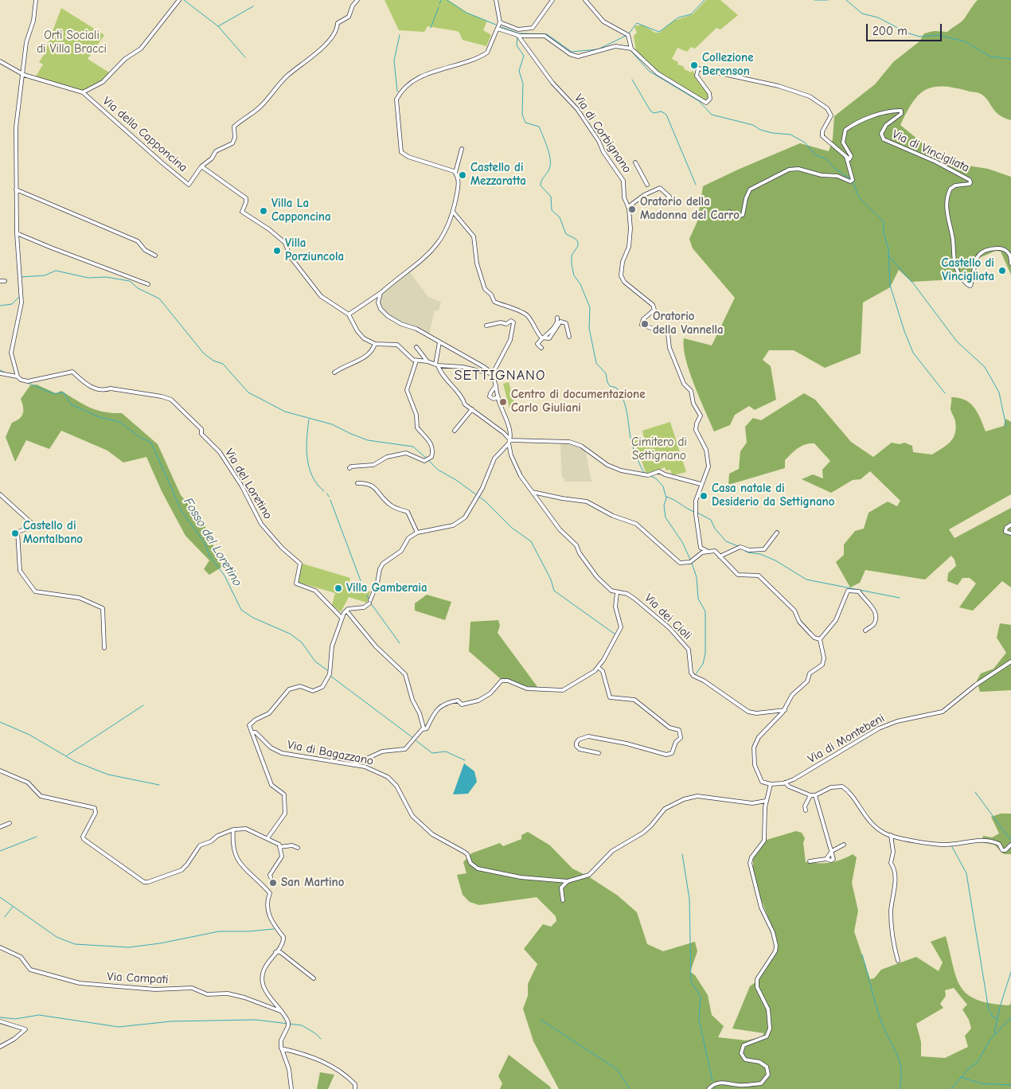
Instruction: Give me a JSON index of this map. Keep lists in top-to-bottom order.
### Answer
{
  "streets": {
    "street": [
      "Via di Corbignano",
      "Via della Capponcina",
      "Via di Vincigliata",
      "Via del Loretino",
      "Via dei Cioli",
      "Via di Montebeni",
      "Via di Bagazzano",
      "Via Campati"
    ]
  },
  "districts": ["SETTIGNANO"],
  "water": ["Fosso del Loretino"],
  "parks": ["Orti Sociali di Villa Bracci", "Cimitero di Settignano"],
  "places": [
    "Collezione Berenson",
    "Castello di Mezzaratta",
    "Oratorio della Madonna del Carro",
    "Villa La Capponcina",
    "Villa Porziuncola",
    "Castello di Vincigliata",
    "Oratorio della Vannella",
    "Centro di documentazione Carlo Giuliani",
    "Casa natale di Desiderio da Settignano",
    "Castello di Montalbano",
    "Villa Gamberaia",
    "San Martino"
  ],
  "scale_bar": "200 m"
}
